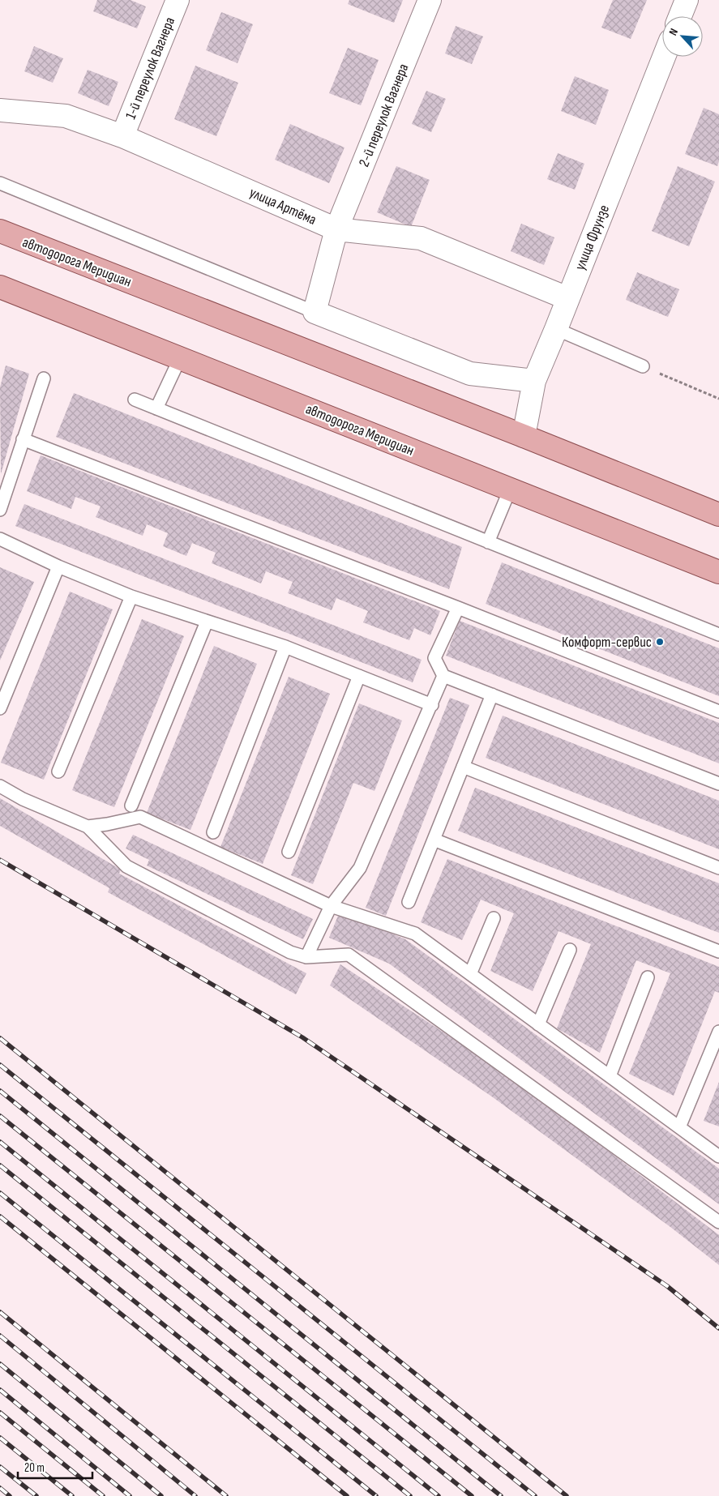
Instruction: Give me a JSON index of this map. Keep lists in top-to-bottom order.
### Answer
{
  "streets": {
    "main road": ["автодорога Меридиан"],
    "street": [
      "1-й переулок Вагнера",
      "2-й переулок Вагнера",
      "улица Артёма",
      "улица Фрунзе"
    ]
  },
  "crossings": [
    ["1-й переулок Вагнера", "улица Артёма"],
    ["2-й переулок Вагнера", "улица Артёма"],
    ["улица Артёма", "улица Фрунзе"],
    ["улица Фрунзе", "автодорога Меридиан"]
  ],
  "places": ["Комфорт-сервис"],
  "scale_bar": "20 m",
  "north": "top left"
}
